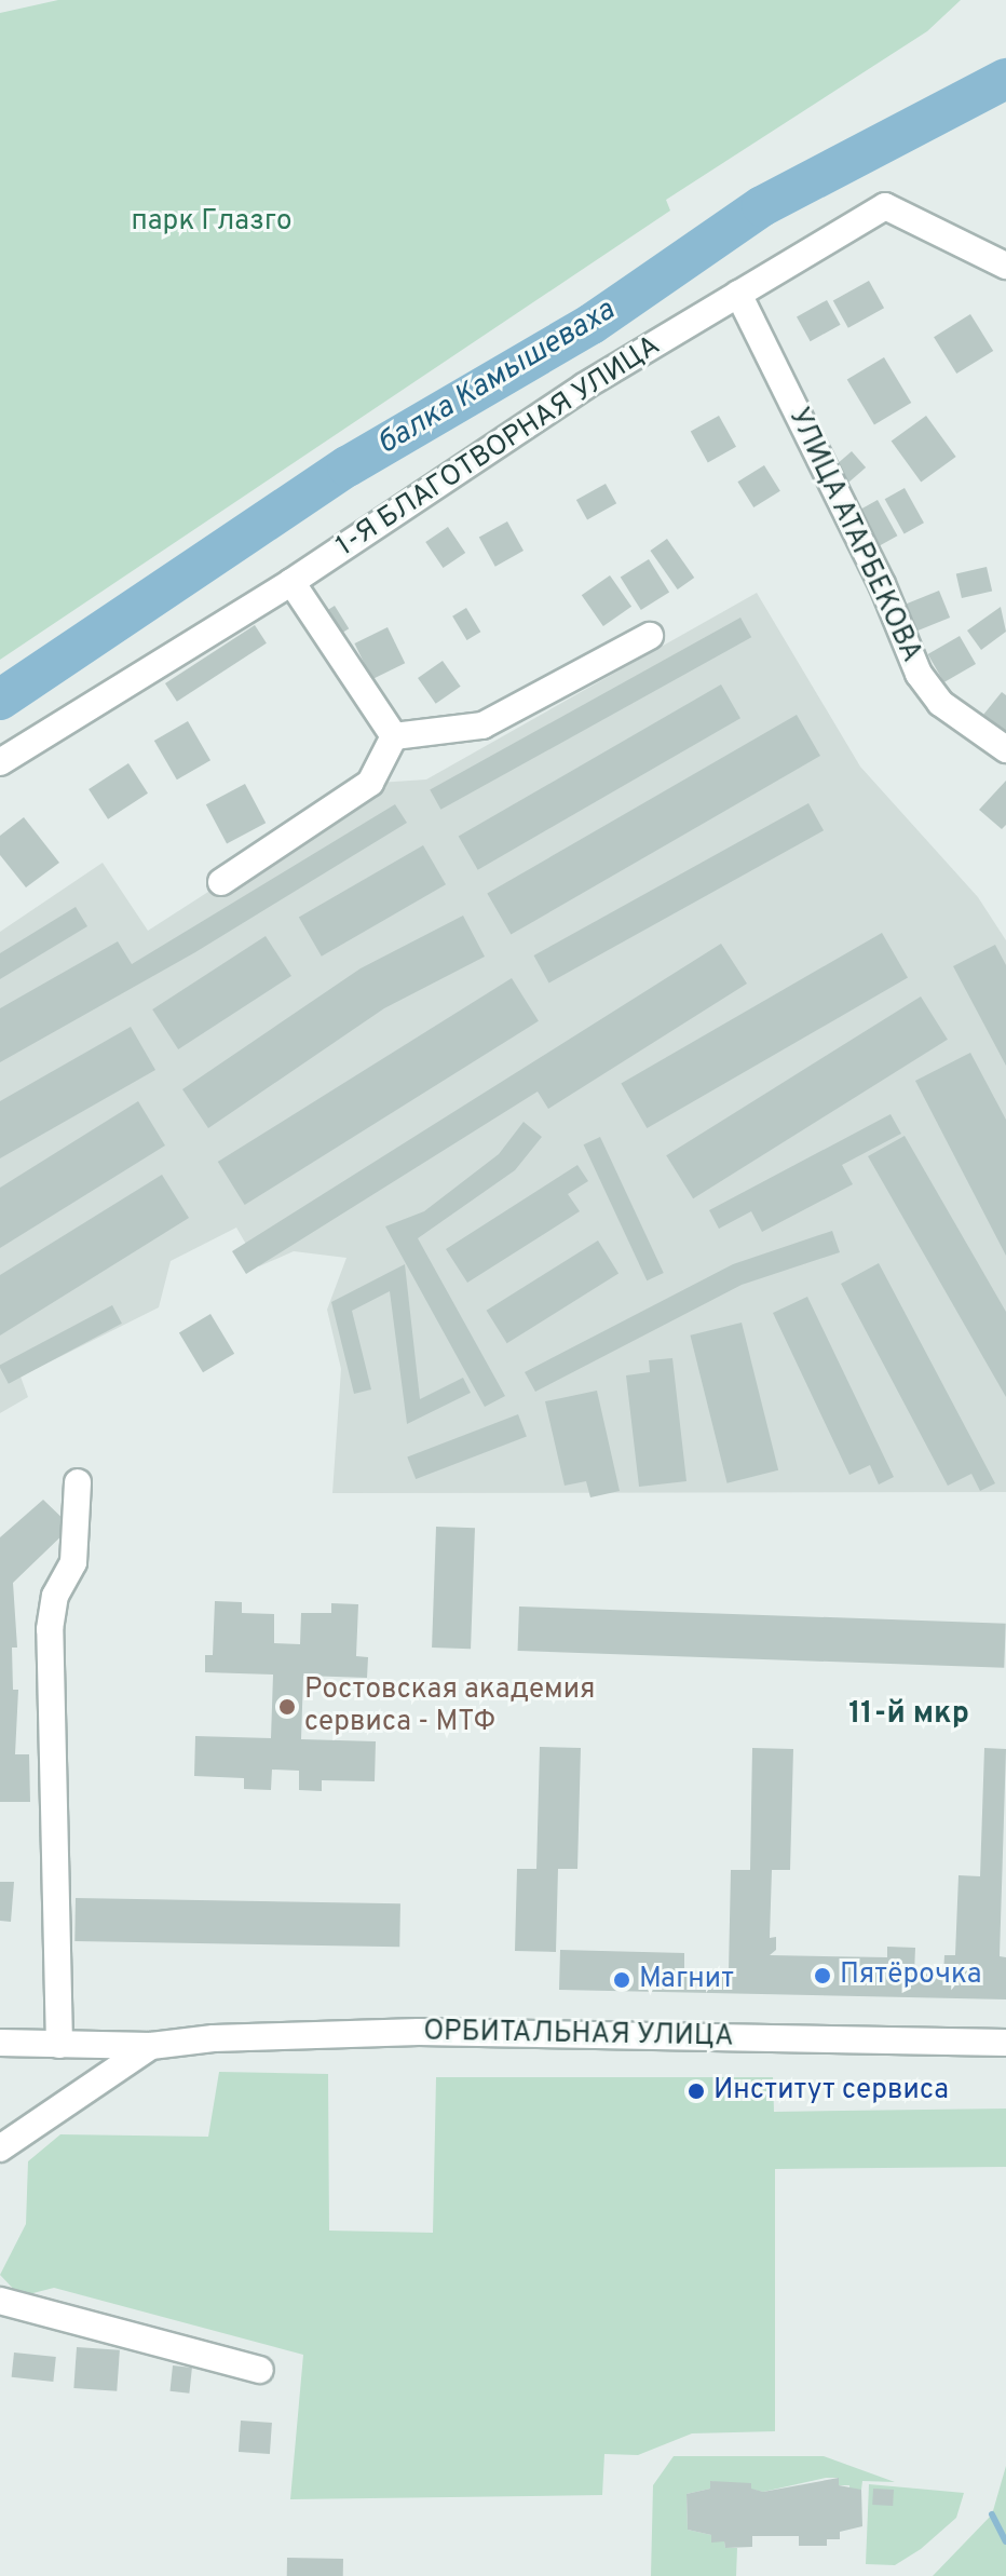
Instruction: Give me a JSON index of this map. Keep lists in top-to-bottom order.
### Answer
{
  "streets": {
    "street": ["1-Я БЛАГОТВОРНАЯ УЛИЦА", "УЛИЦА АТАРБЕКОВА", "ОРБИТАЛЬНАЯ УЛИЦА"]
  },
  "crossings": [
    ["1-Я БЛАГОТВОРНАЯ УЛИЦА", "УЛИЦА АТАРБЕКОВА"]
  ],
  "districts": ["11-й мкр"],
  "water": ["балка Камышеваха"],
  "parks": ["парк Глазго"],
  "places": [
    "Ростовская академия сервиса - МТФ",
    "Пятёрочка",
    "Магнит",
    "Институт сервиса"
  ]
}
